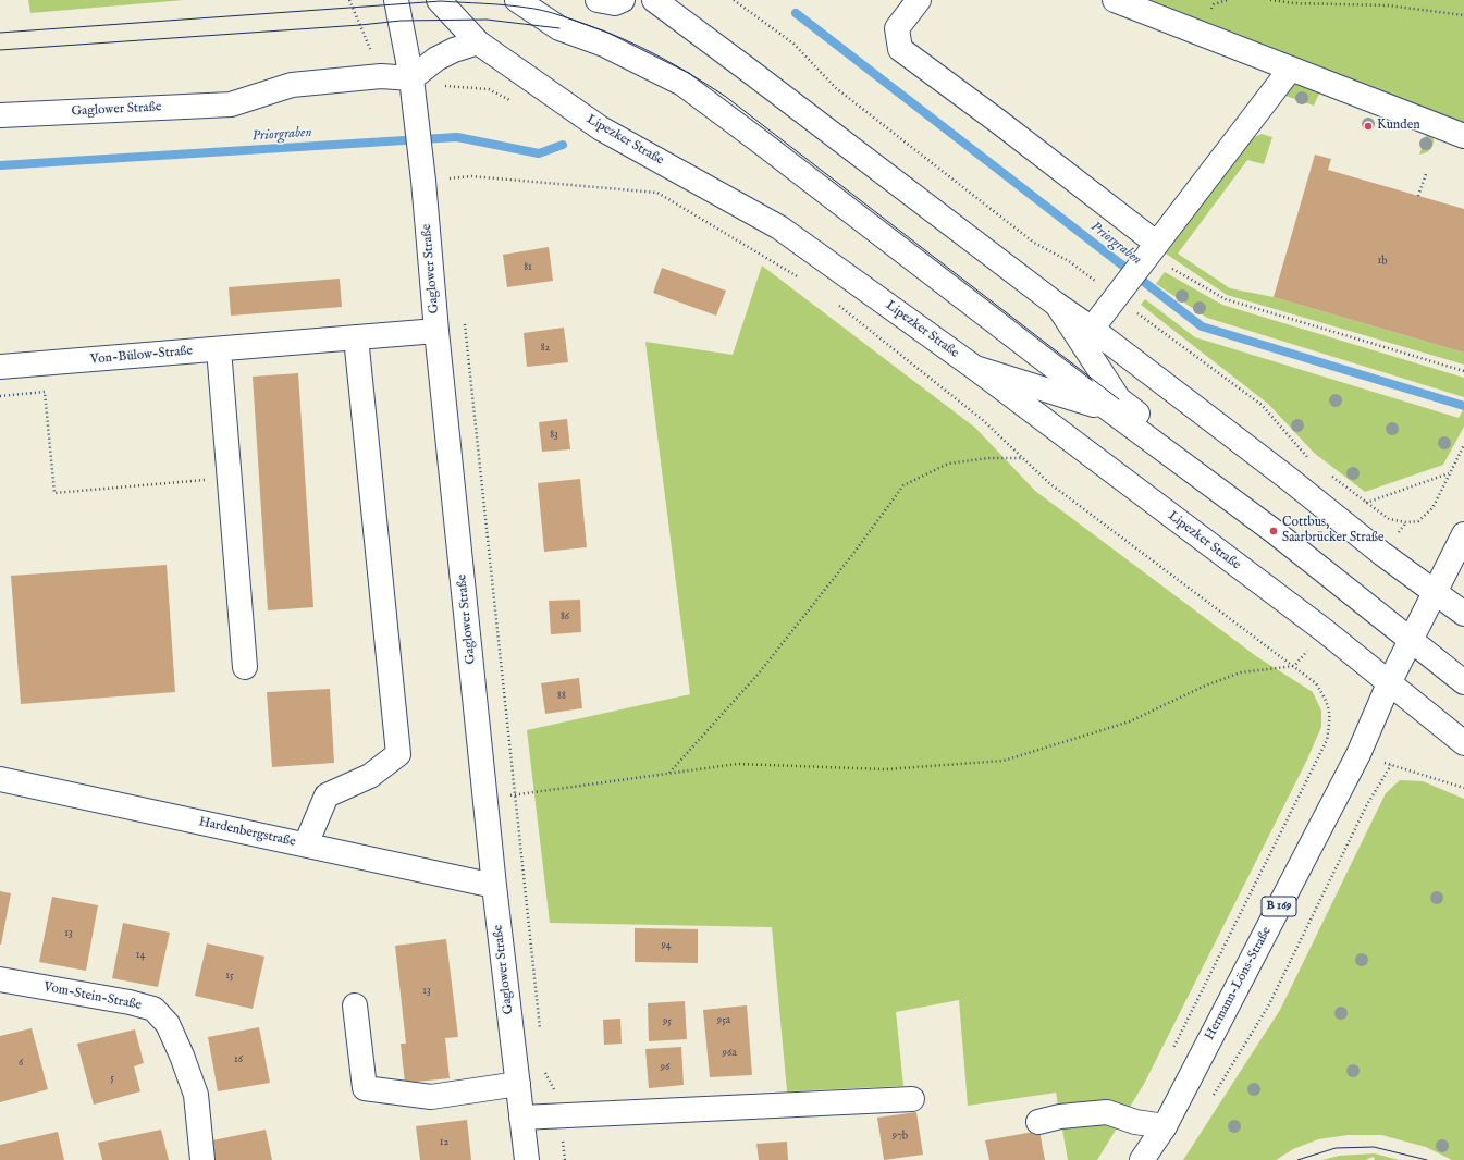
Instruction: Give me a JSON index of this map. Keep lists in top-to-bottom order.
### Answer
{
  "streets": {
    "main road": [
      "Gaglower Straße",
      "Lipezker Straße",
      "Von-Bülow-Straße",
      "Hardenbergstraße",
      "B 169",
      "Hermann-Löns-Straße",
      "Vom-Stein-Straße"
    ]
  },
  "crossings": [
    ["Gaglower Straße", "Von-Bülow-Straße"],
    ["Gaglower Straße", "Hardenbergstraße"],
    ["Lipezker Straße", "Hermann-Löns-Straße"],
    ["B 169", "Hermann-Löns-Straße"]
  ],
  "water": ["Priorgraben"],
  "places": ["Kunden", "Cottbus, Saarbrücker Straße"],
  "house_numbers": [
    "1b",
    "81",
    "82",
    "83",
    "86",
    "88",
    "13",
    "94",
    "14",
    "15",
    "13",
    "95a",
    "95",
    "96a",
    "16",
    "6",
    "96",
    "5",
    "97b",
    "12"
  ]
}
